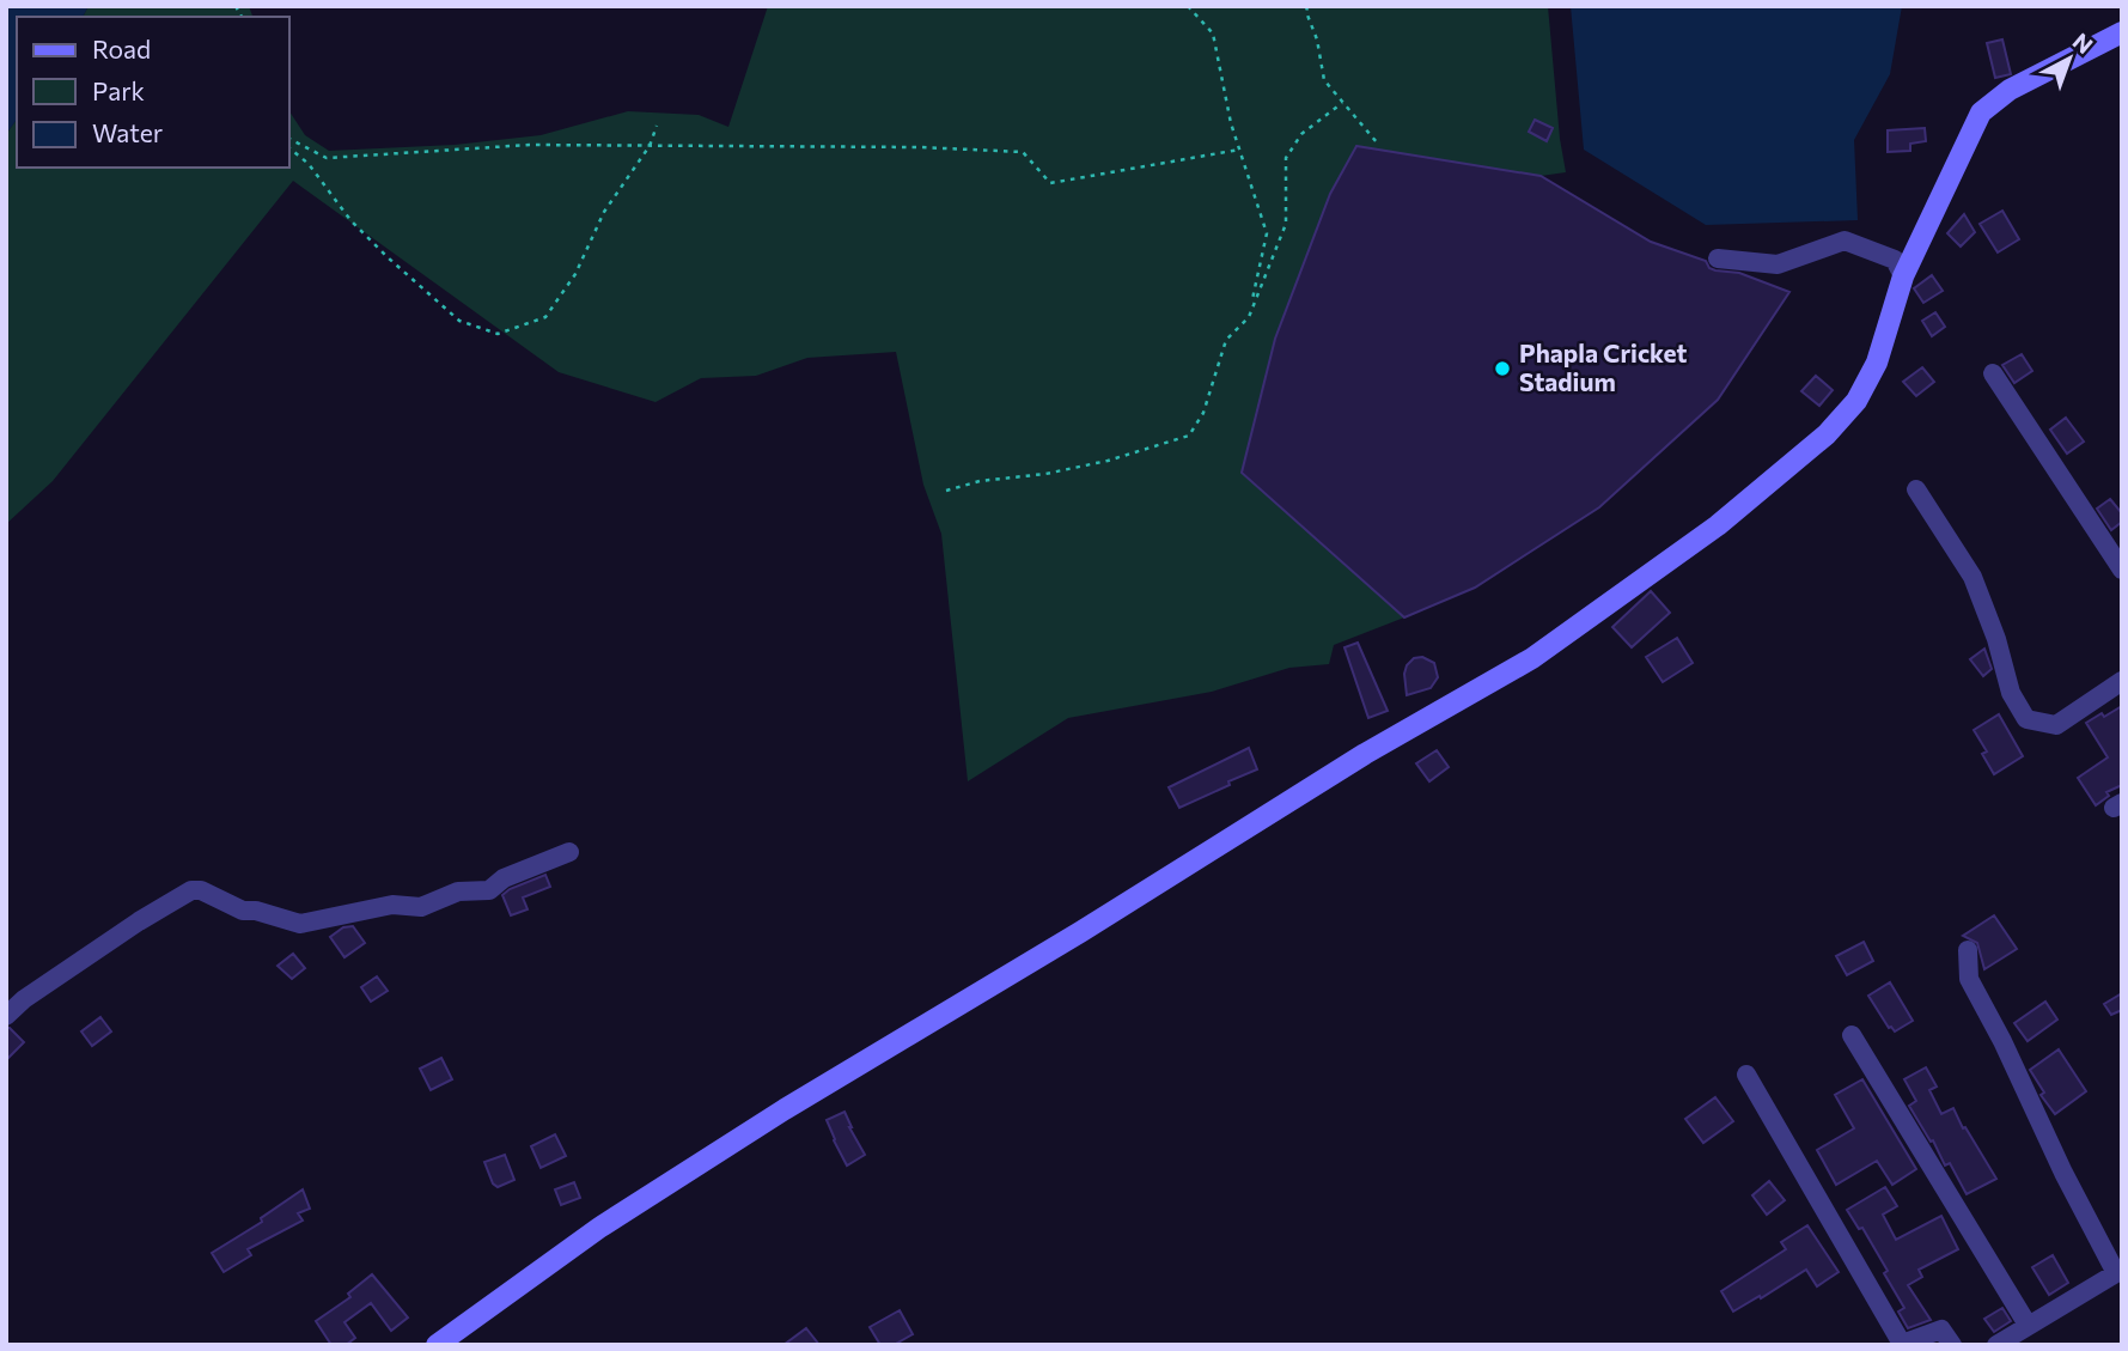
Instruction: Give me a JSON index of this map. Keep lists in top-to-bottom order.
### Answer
{
  "places": ["Phapla Cricket Stadium"],
  "legend": ["Road", "Park", "Water"],
  "north": "top right"
}
